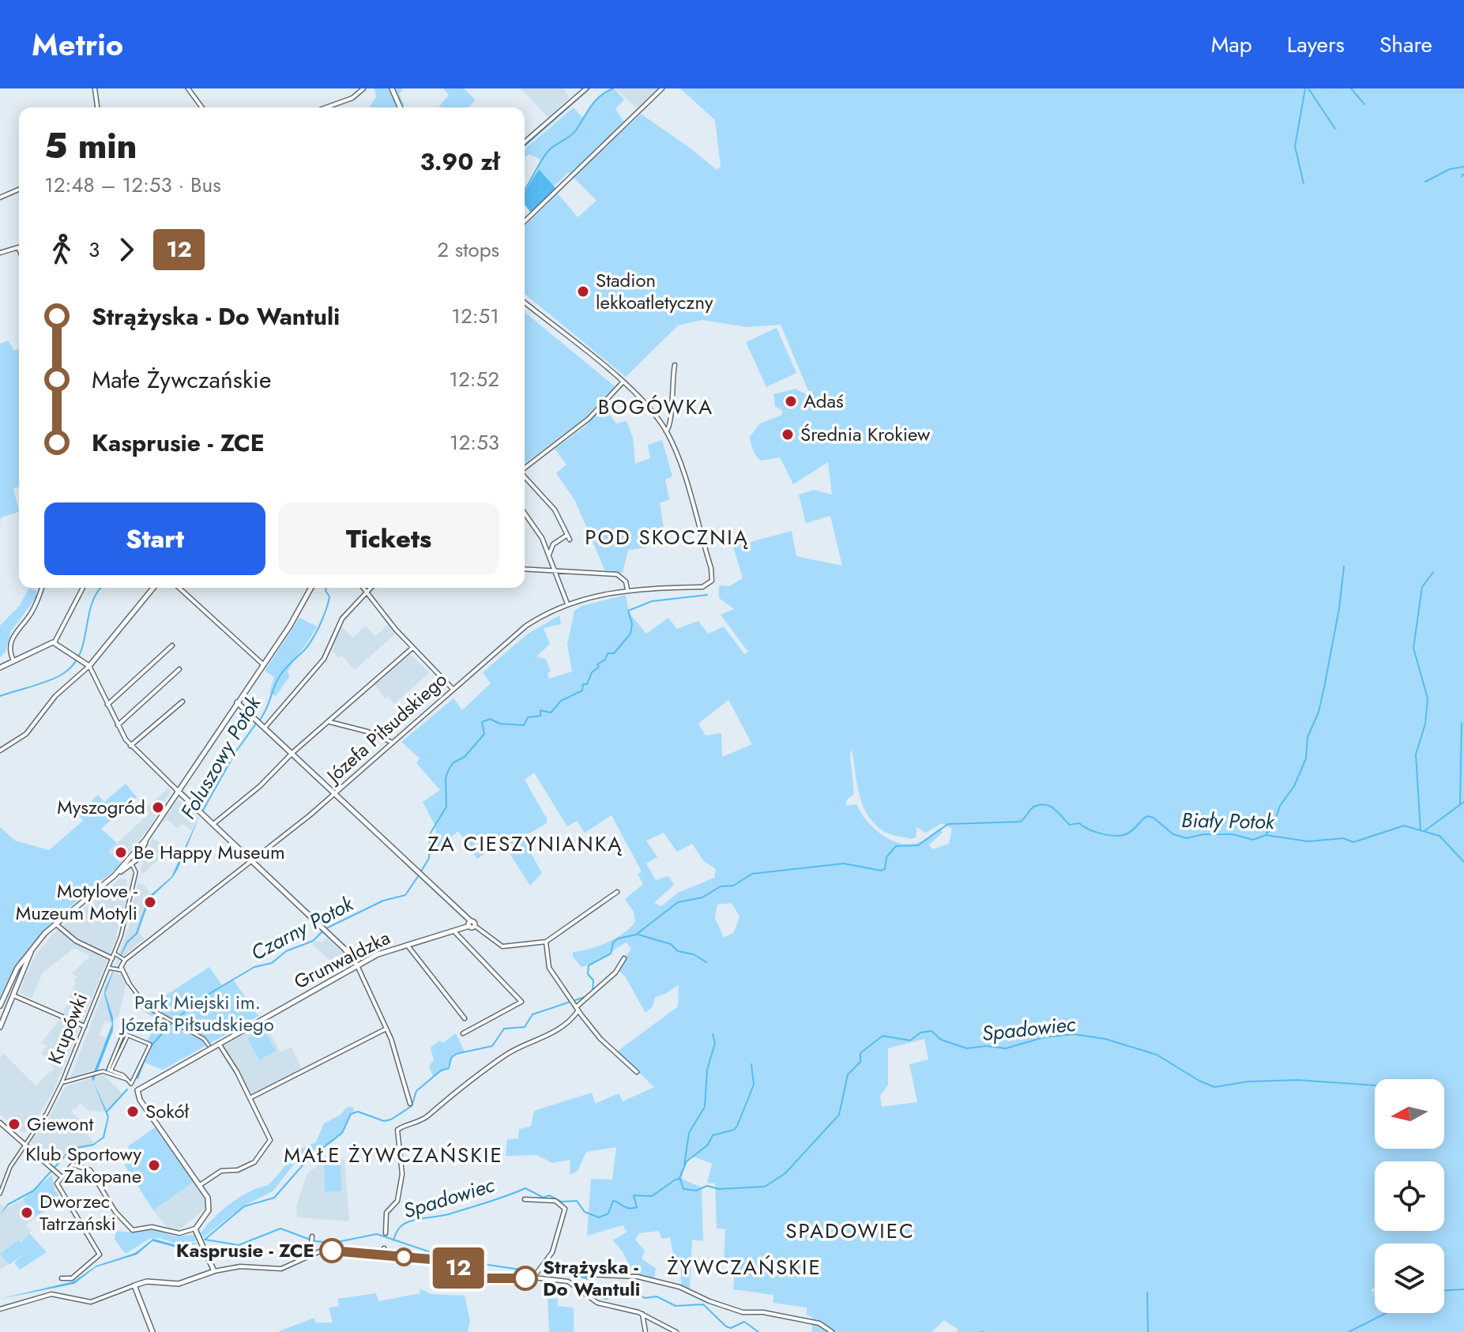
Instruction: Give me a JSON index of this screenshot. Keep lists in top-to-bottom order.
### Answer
{
  "streets": {
    "street": ["Józefa Piłsudskiego", "Grunwaldzka", "Krupówki"]
  },
  "districts": [
    "BOGÓWKA",
    "POD SKOCZNIĄ",
    "ZA CIESZYNIANKĄ",
    "MAŁE ŻYWCZAŃSKIE",
    "SPADOWIEC",
    "ŻYWCZAŃSKIE"
  ],
  "water": [
    "Foluszowy Potok",
    "Biały Potok",
    "Czarny Potok",
    "Spadowiec"
  ],
  "parks": ["Park Miejski im. Józefa Piłsudskiego"],
  "places": [
    "Stadion lekkoatletyczny",
    "Adaś",
    "Średnia Krokiew",
    "Myszogród",
    "Be Happy Museum",
    "Motylove - Muzeum Motyli",
    "Sokół",
    "Giewont",
    "Klub Sportowy Zakopane",
    "Dworzec Tatrzański",
    "Kasprusie - ZCE",
    "Strążyska - Do Wantuli"
  ],
  "lines": ["bus line 12"],
  "north": "left",
  "page": {
    "header": "Metrio",
    "nav": ["Map", "Layers", "Share"],
    "on_map": "12",
    "heading": ["5 min", "12:48 – 12:53 · Bus", "3.90 zł"],
    "legs": ["3", "12", "2 stops"],
    "list": [
      {
        "name": "Strążyska - Do Wantuli",
        "value": "12:51"
      },
      {
        "name": "Małe Żywczańskie",
        "value": "12:52"
      },
      {
        "name": "Kasprusie - ZCE",
        "value": "12:53"
      }
    ],
    "buttons": ["Start", "Tickets"]
  }
}
